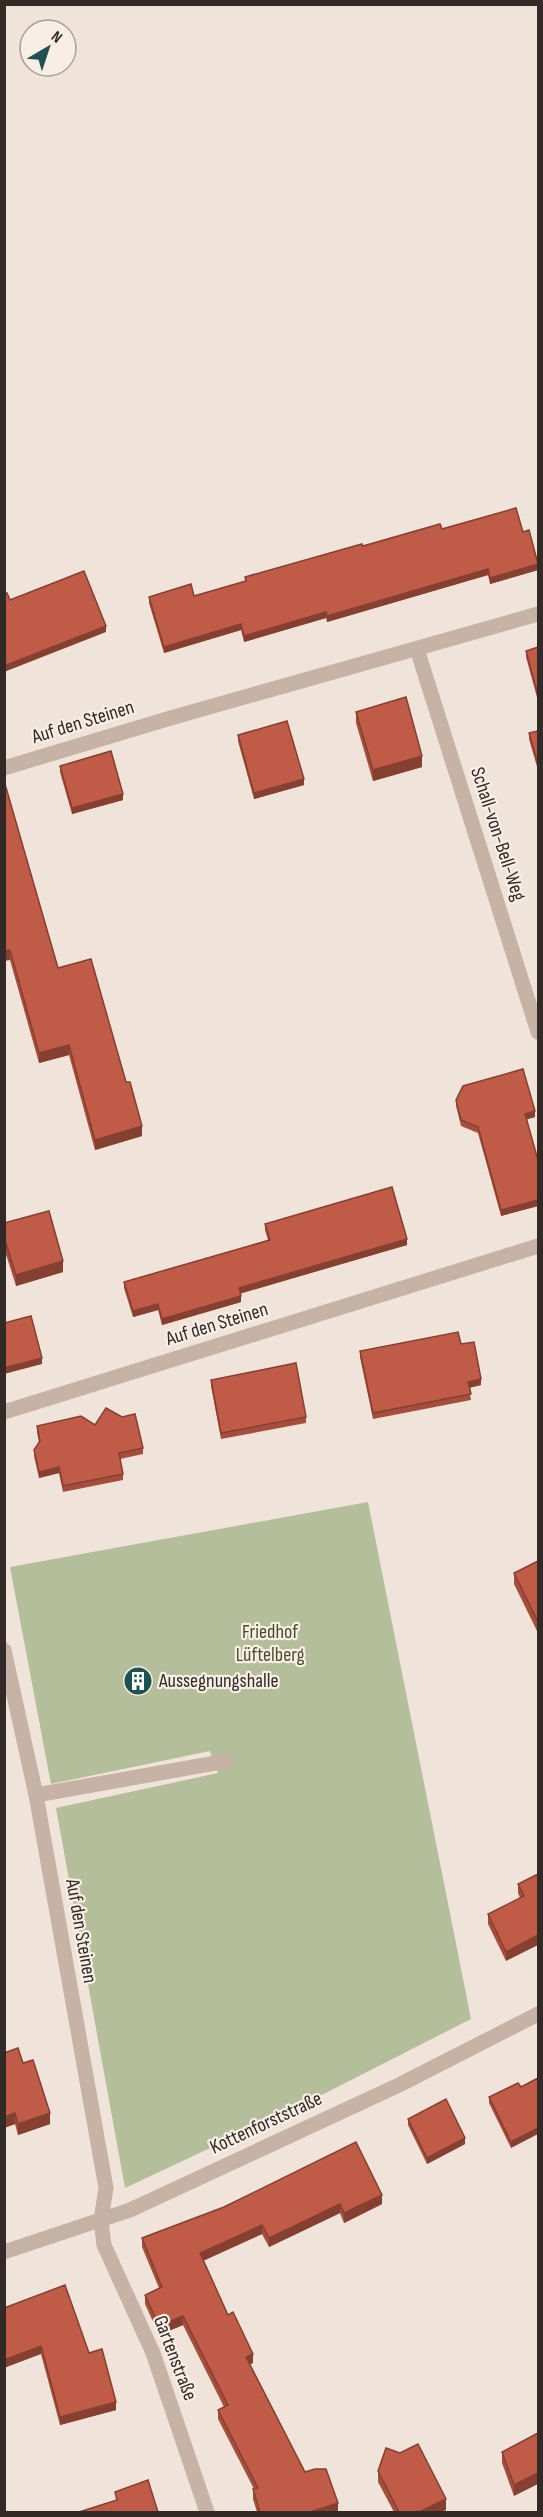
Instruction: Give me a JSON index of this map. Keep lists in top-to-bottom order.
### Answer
{
  "streets": {
    "street": [
      "Auf den Steinen",
      "Schall-von-Bell-Weg",
      "Kottenforststraße",
      "Gartenstraße"
    ]
  },
  "crossings": [
    ["Auf den Steinen", "Schall-von-Bell-Weg"],
    ["Auf den Steinen", "Kottenforststraße"],
    ["Auf den Steinen", "Gartenstraße"],
    ["Kottenforststraße", "Gartenstraße"]
  ],
  "parks": ["Friedhof Lüftelberg"],
  "places": {
    "building": ["Aussegnungshalle"]
  },
  "north": "top right"
}
